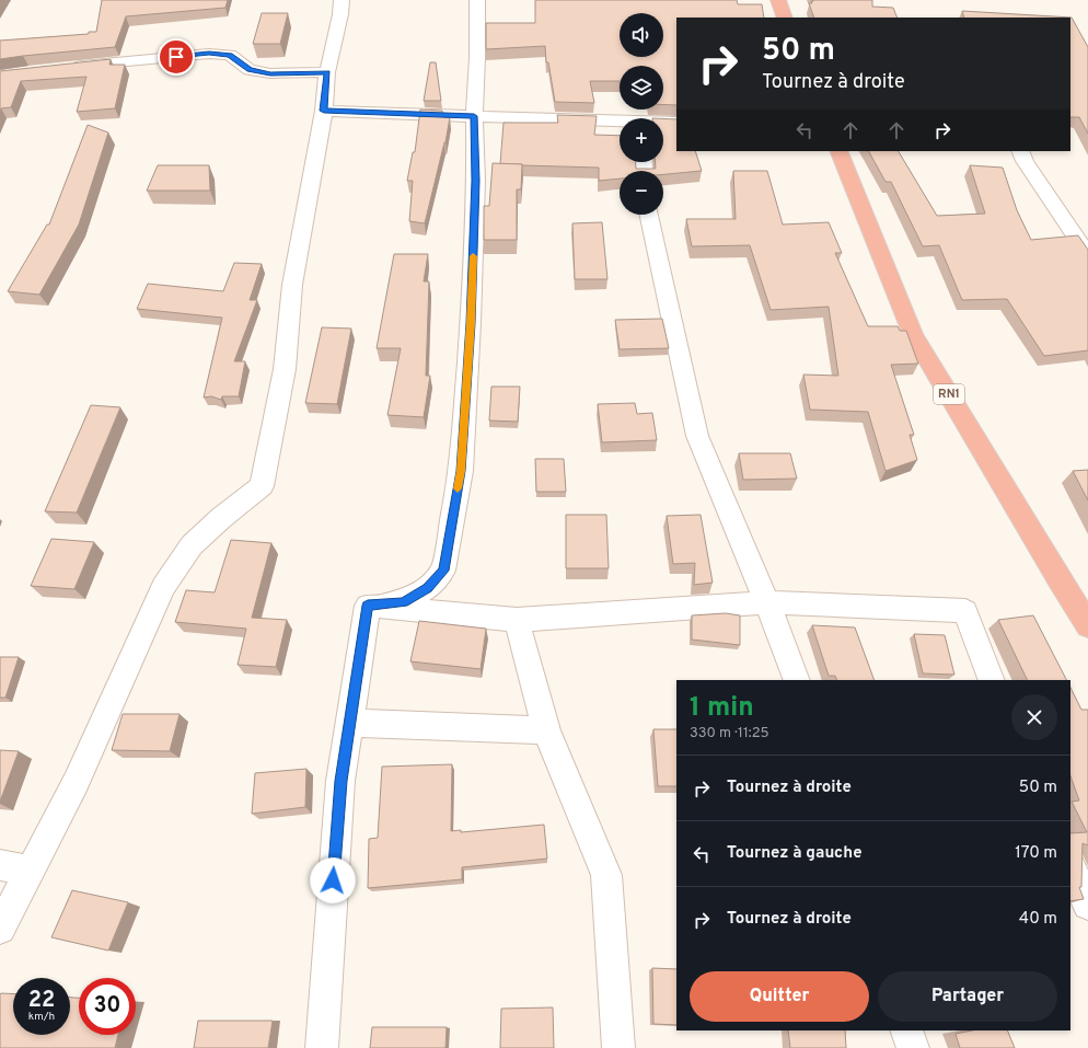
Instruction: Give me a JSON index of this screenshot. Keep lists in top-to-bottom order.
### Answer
{
  "streets": {
    "highway": ["RN1"]
  },
  "page": {
    "map_buttons": ["+", "−"],
    "turn": ["50 m", "Tournez à droite"],
    "heading": ["1 min", "330 m · 11:25"],
    "list": [
      {
        "name": "Tournez à droite",
        "value": "50 m"
      },
      {
        "name": "Tournez à gauche",
        "value": "170 m"
      },
      {
        "name": "Tournez à droite",
        "value": "40 m"
      }
    ],
    "buttons": ["Quitter", "Partager"],
    "speed": "22 km/h",
    "limit": "30"
  }
}
